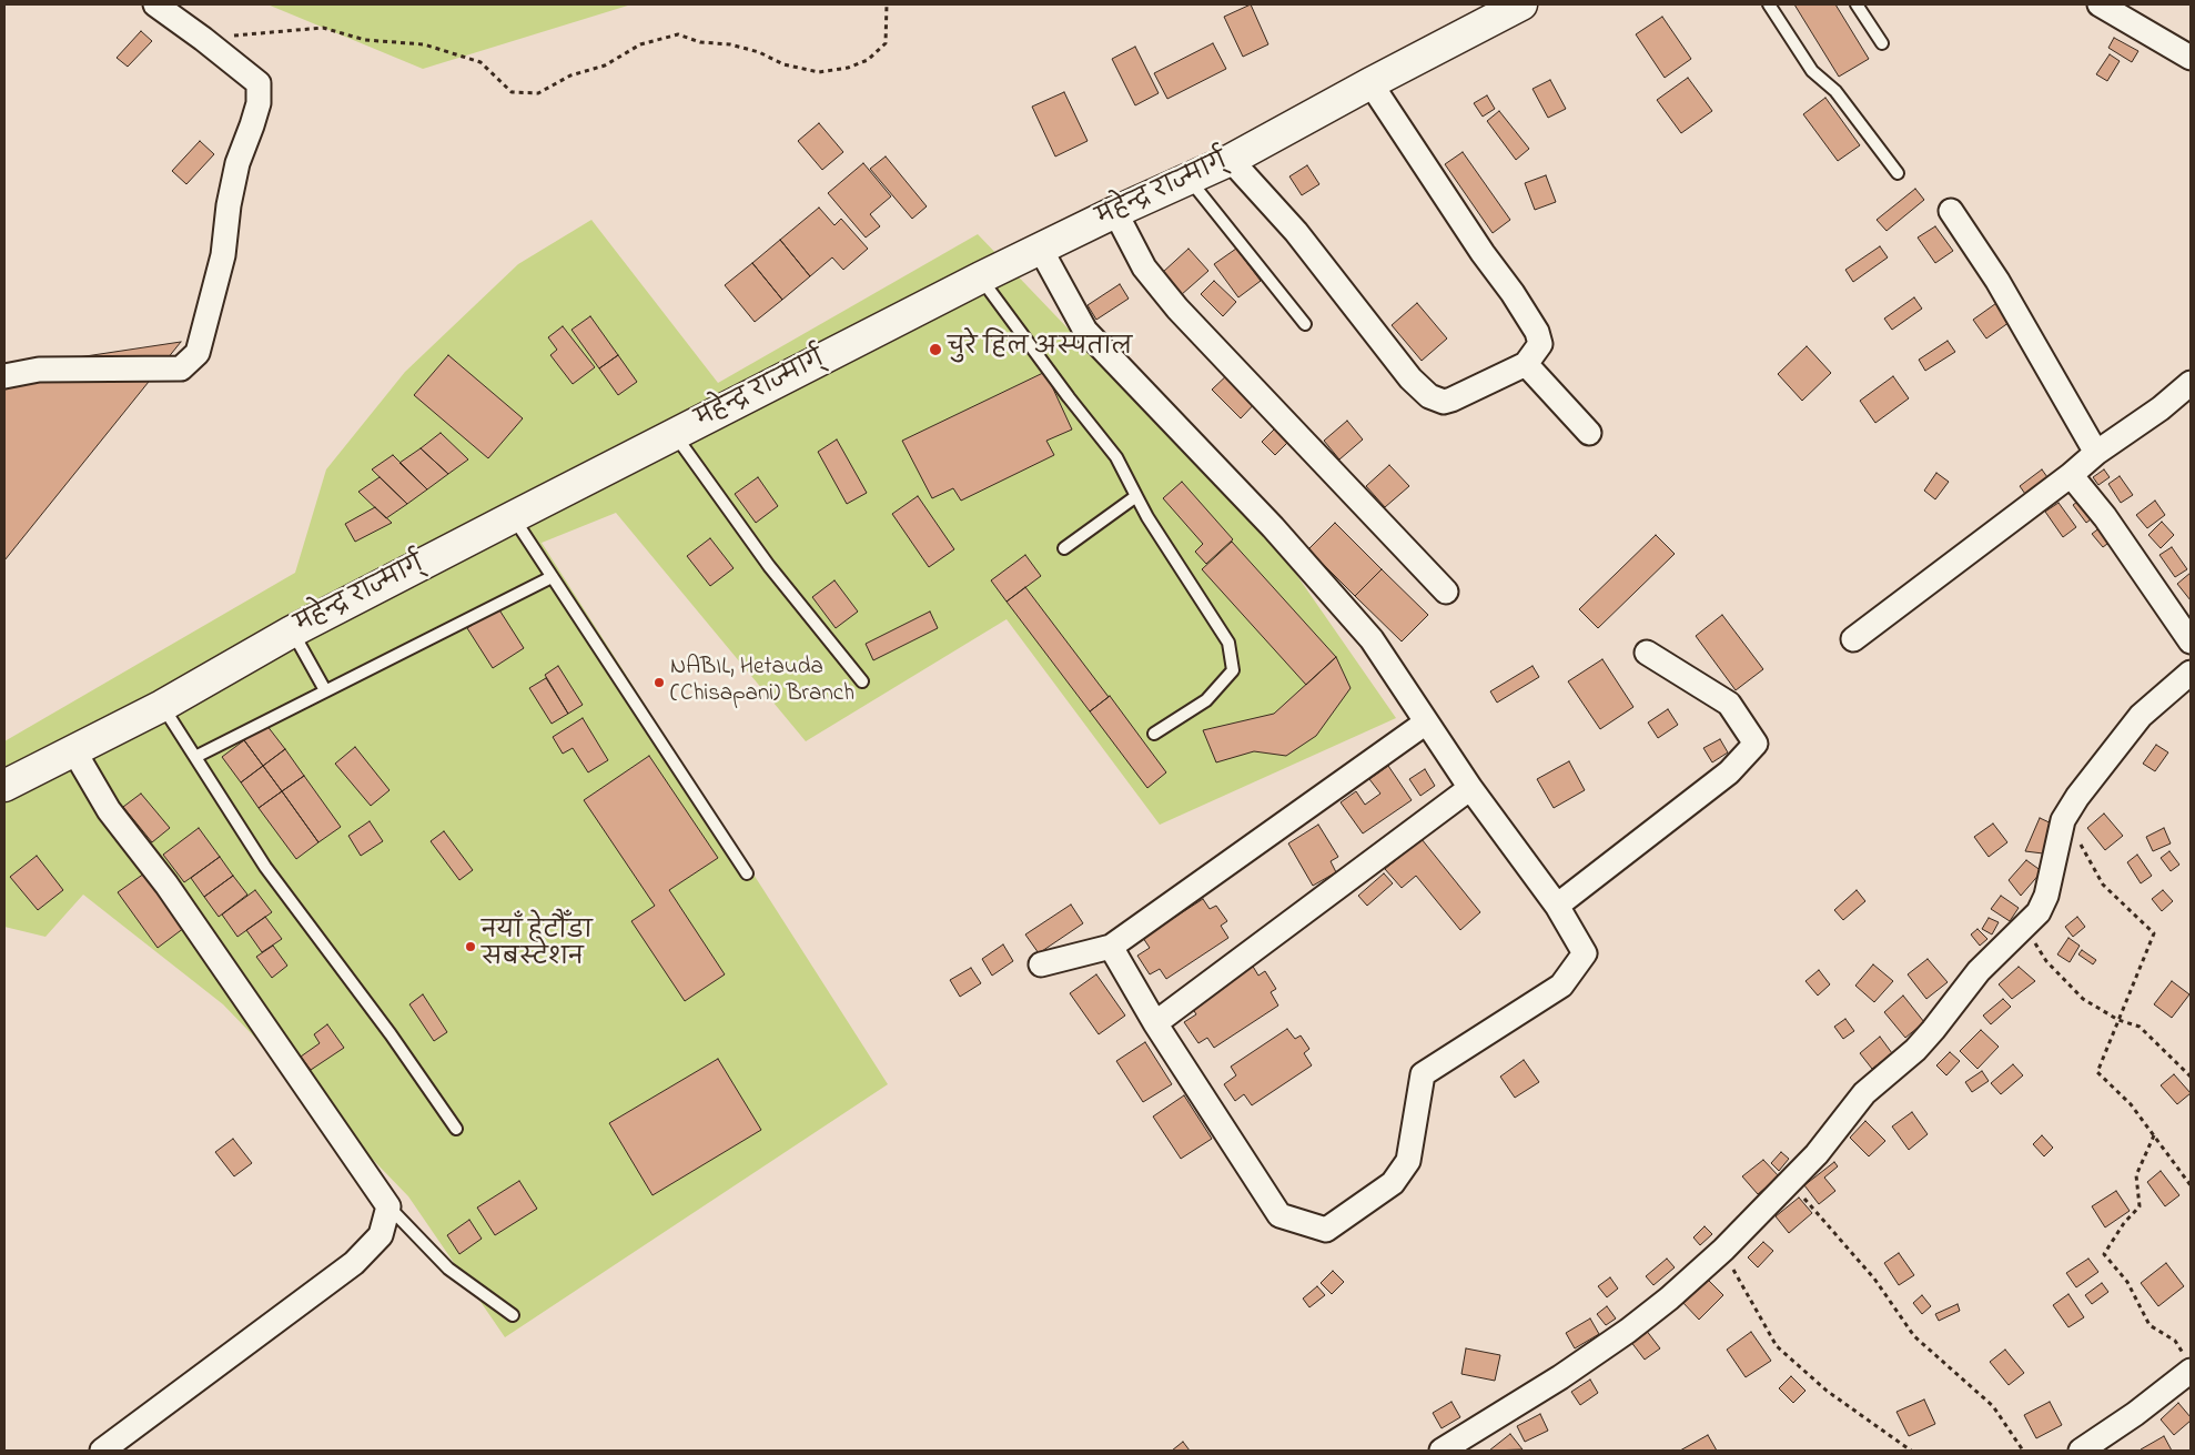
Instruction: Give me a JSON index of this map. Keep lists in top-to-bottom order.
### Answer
{
  "streets": {
    "highway": ["महेन्द्र राज्मार्ग्"]
  },
  "places": ["चुरे हिल अस्पताल", "NABIL, Hetauda (Chisapani) Branch", "नयाँ हेटौँडा सबस्टेशन"]
}
